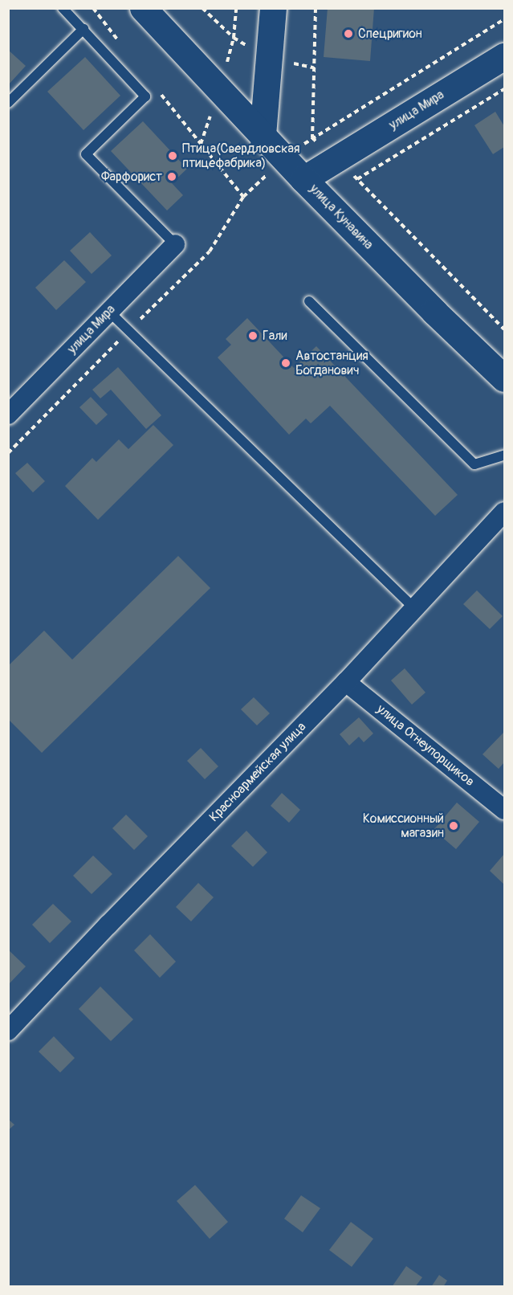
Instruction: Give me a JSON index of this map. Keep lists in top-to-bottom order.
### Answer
{
  "streets": {
    "main road": ["улица Мира", "улица Кунавина"],
    "street": ["улица Огнеупорщиков", "Красноармейская улица"]
  },
  "crossings": [
    ["улица Мира", "улица Кунавина"],
    ["улица Огнеупорщиков", "Красноармейская улица"]
  ],
  "places": [
    "Спецригион",
    "Птица(Свердловская птицефабрика)",
    "Фарфорист",
    "Гали",
    "Автостанция Богданович",
    "Комиссионный магазин"
  ]
}
